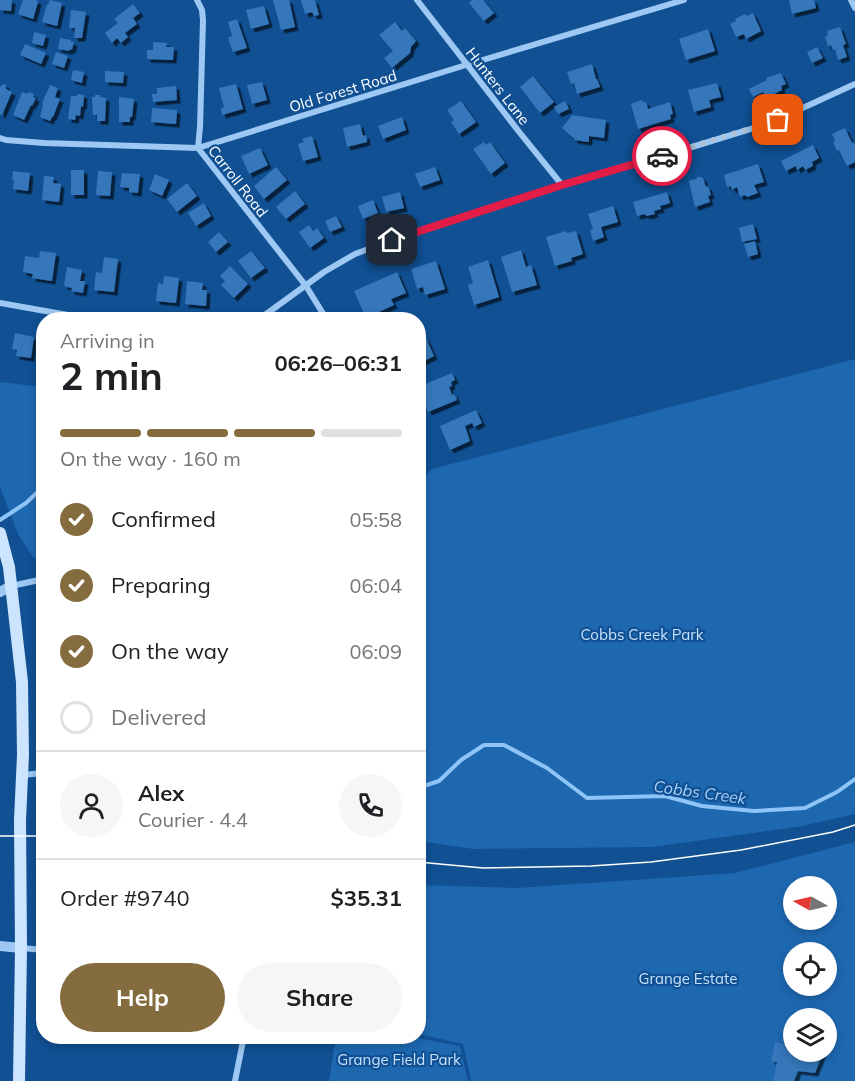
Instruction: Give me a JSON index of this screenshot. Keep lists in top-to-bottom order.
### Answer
{
  "streets": {
    "street": ["Hunters Lane", "Old Forest Road", "Carroll Road"]
  },
  "crossings": [
    ["Hunters Lane", "Old Forest Road"],
    ["Old Forest Road", "Carroll Road"]
  ],
  "water": ["Cobbs Creek"],
  "parks": ["Cobbs Creek Park", "Grange Estate", "Grange Field Park"],
  "north": "left",
  "page": {
    "heading": ["2 min", "Arriving in", "06:26–06:31"],
    "panel": [
      "Alex",
      "Courier · 4.4",
      "Order #9740",
      "$35.31"
    ],
    "bar": "On the way · 160 m",
    "list": [
      ["Confirmed", "05:58"],
      ["Preparing", "06:04"],
      ["On the way", "06:09"],
      "Delivered"
    ],
    "buttons": ["Help", "Share"]
  }
}
